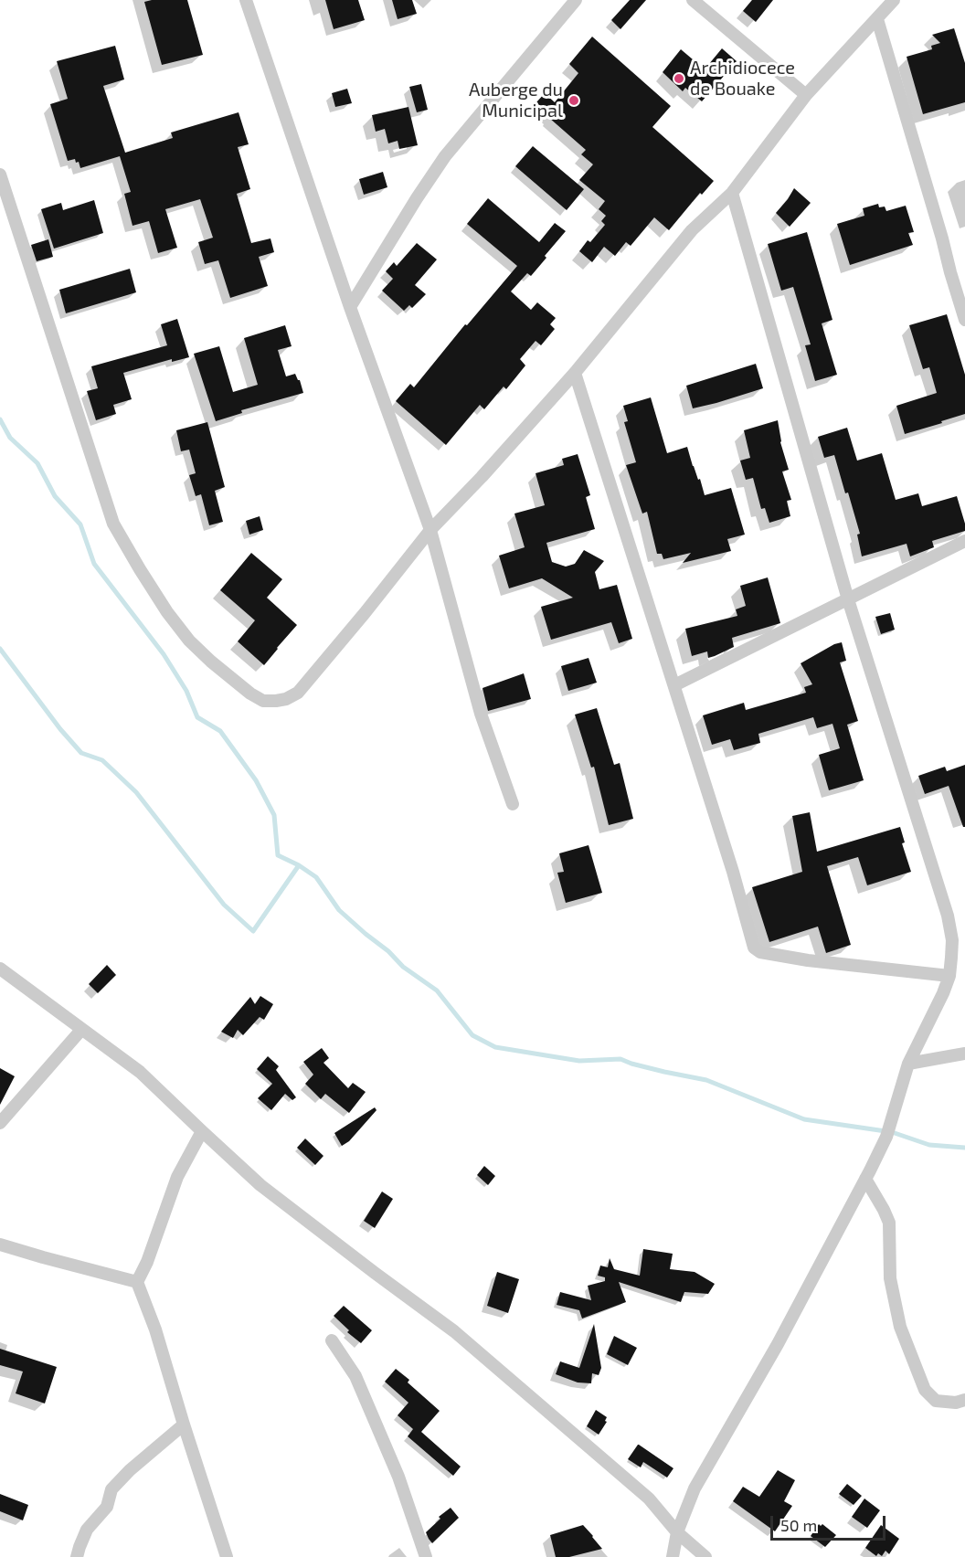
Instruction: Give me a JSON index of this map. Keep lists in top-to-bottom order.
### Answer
{
  "places": ["Archidiocece de Bouake", "Auberge du Municipal"],
  "scale_bar": "50 m"
}
